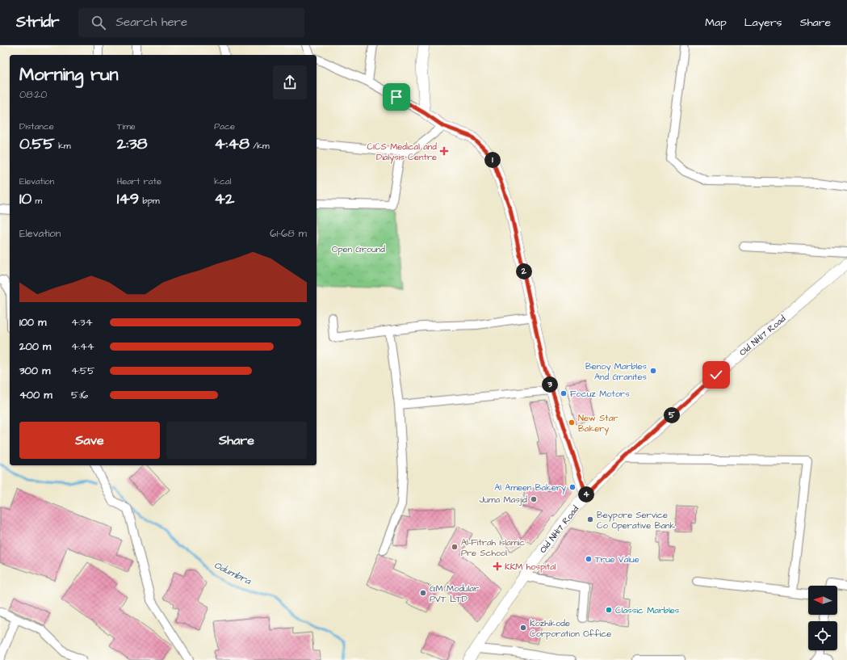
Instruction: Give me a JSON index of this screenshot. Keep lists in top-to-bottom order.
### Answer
{
  "streets": {
    "main road": ["Old NH17 Road"]
  },
  "water": ["Odumbra"],
  "parks": ["Open Ground"],
  "places": {
    "health": ["CICS Medical and Dialysis Centre", "KKM hospital"],
    "other": [
      "Benoy Marbles And Granites",
      "Focuz Motors",
      "New Star Bakery",
      "Al Ameen Bakery",
      "Juma Masjid",
      "Beypore Service Co Operative Bank",
      "Al-Fitrah Islamic Pre School",
      "True Value",
      "GM Modular PVT LTD",
      "Classic Marbles",
      "Kozhikode Corporation Office"
    ]
  },
  "north": "left",
  "page": {
    "header": "Stridr",
    "search": "Search here",
    "nav": ["Map", "Layers", "Share"],
    "heading": ["Morning run", "08:20"],
    "stats": [
      ["Distance", "0.55 km"],
      ["Time", "2:38"],
      ["Pace", "4:48 /km"],
      ["Elevation", "10 m"],
      ["Heart rate", "149 bpm"],
      ["kcal", "42"]
    ],
    "pins": [
      "1",
      "2",
      "3",
      "5",
      "4"
    ],
    "chart": ["Elevation", "61–68 m"],
    "list": [
      {
        "name": "100 m",
        "note": "4:34"
      },
      {
        "name": "200 m",
        "note": "4:44"
      },
      {
        "name": "300 m",
        "note": "4:55"
      },
      {
        "name": "400 m",
        "note": "5:16"
      }
    ],
    "buttons": ["Save", "Share"]
  }
}
